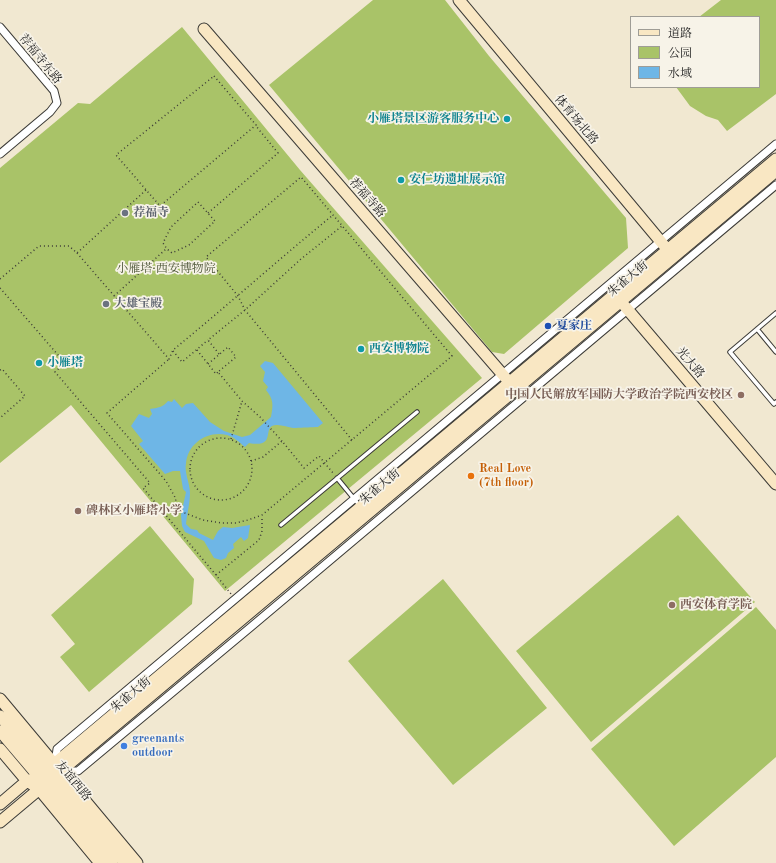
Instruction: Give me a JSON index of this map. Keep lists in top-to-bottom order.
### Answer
{
  "streets": {
    "main road": [
      "体育场北路",
      "荐福寺路",
      "朱雀大街",
      "光大路",
      "友谊西路"
    ],
    "street": ["荐福寺东路"]
  },
  "crossings": [
    ["体育场北路", "朱雀大街"],
    ["荐福寺路", "朱雀大街"],
    ["朱雀大街", "光大路"],
    ["朱雀大街", "友谊西路"]
  ],
  "parks": ["小雁塔·西安博物院"],
  "places": [
    "小雁塔景区游客服务中心",
    "安仁坊遗址展示馆",
    "荐福寺",
    "大雄宝殿",
    "夏家庄",
    "西安博物院",
    "小雁塔",
    "中国人民解放军国防大学政治学院西安校区",
    "Real Love (7th floor)",
    "碑林区小雁塔小学",
    "西安体育学院",
    "greenants outdoor"
  ],
  "legend": ["道路", "公园", "水域"]
}
